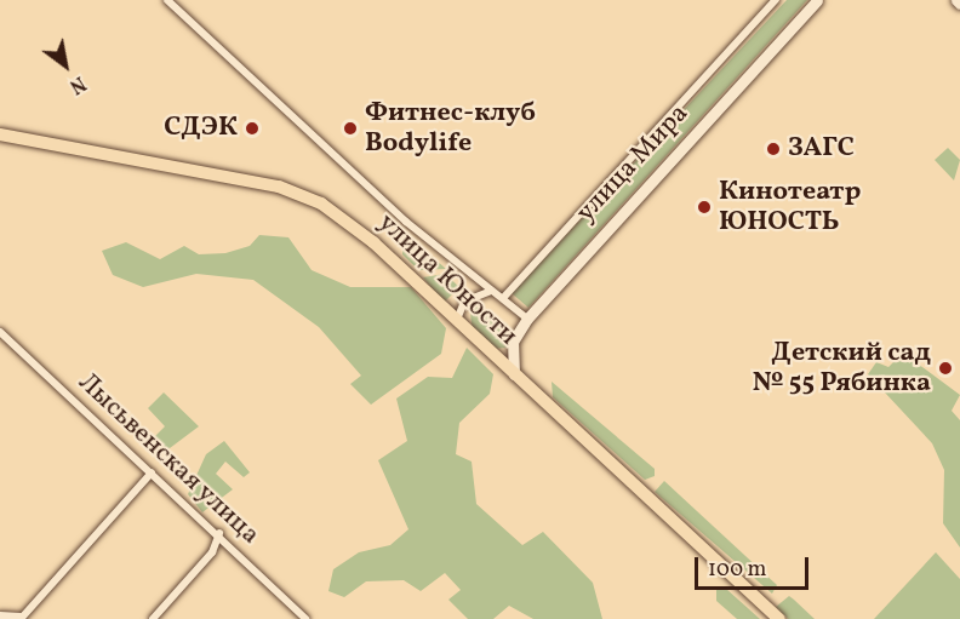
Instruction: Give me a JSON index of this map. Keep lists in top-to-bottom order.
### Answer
{
  "streets": {
    "main road": ["улица Юности"],
    "street": ["улица Мира", "Лысьвенская улица"]
  },
  "crossings": [
    ["улица Мира", "улица Юности"]
  ],
  "places": [
    "СДЭК",
    "Фитнес-клуб Bodylife",
    "ЗАГС",
    "Кинотеатр ЮНОСТЬ",
    "Детский сад № 55 Рябинка"
  ],
  "scale_bar": "100 m",
  "north": "bottom right"
}
